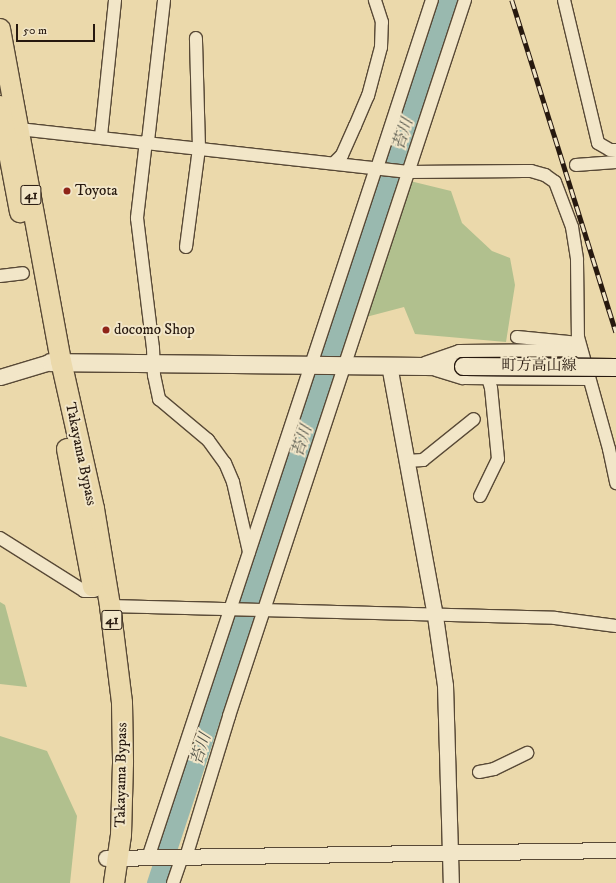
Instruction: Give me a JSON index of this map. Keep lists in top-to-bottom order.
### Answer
{
  "streets": {
    "highway": ["41", "Takayama Bypass"],
    "main road": ["町方高山線"]
  },
  "water": ["苔川"],
  "places": ["Toyota", "docomo Shop"],
  "scale_bar": "50 m"
}
